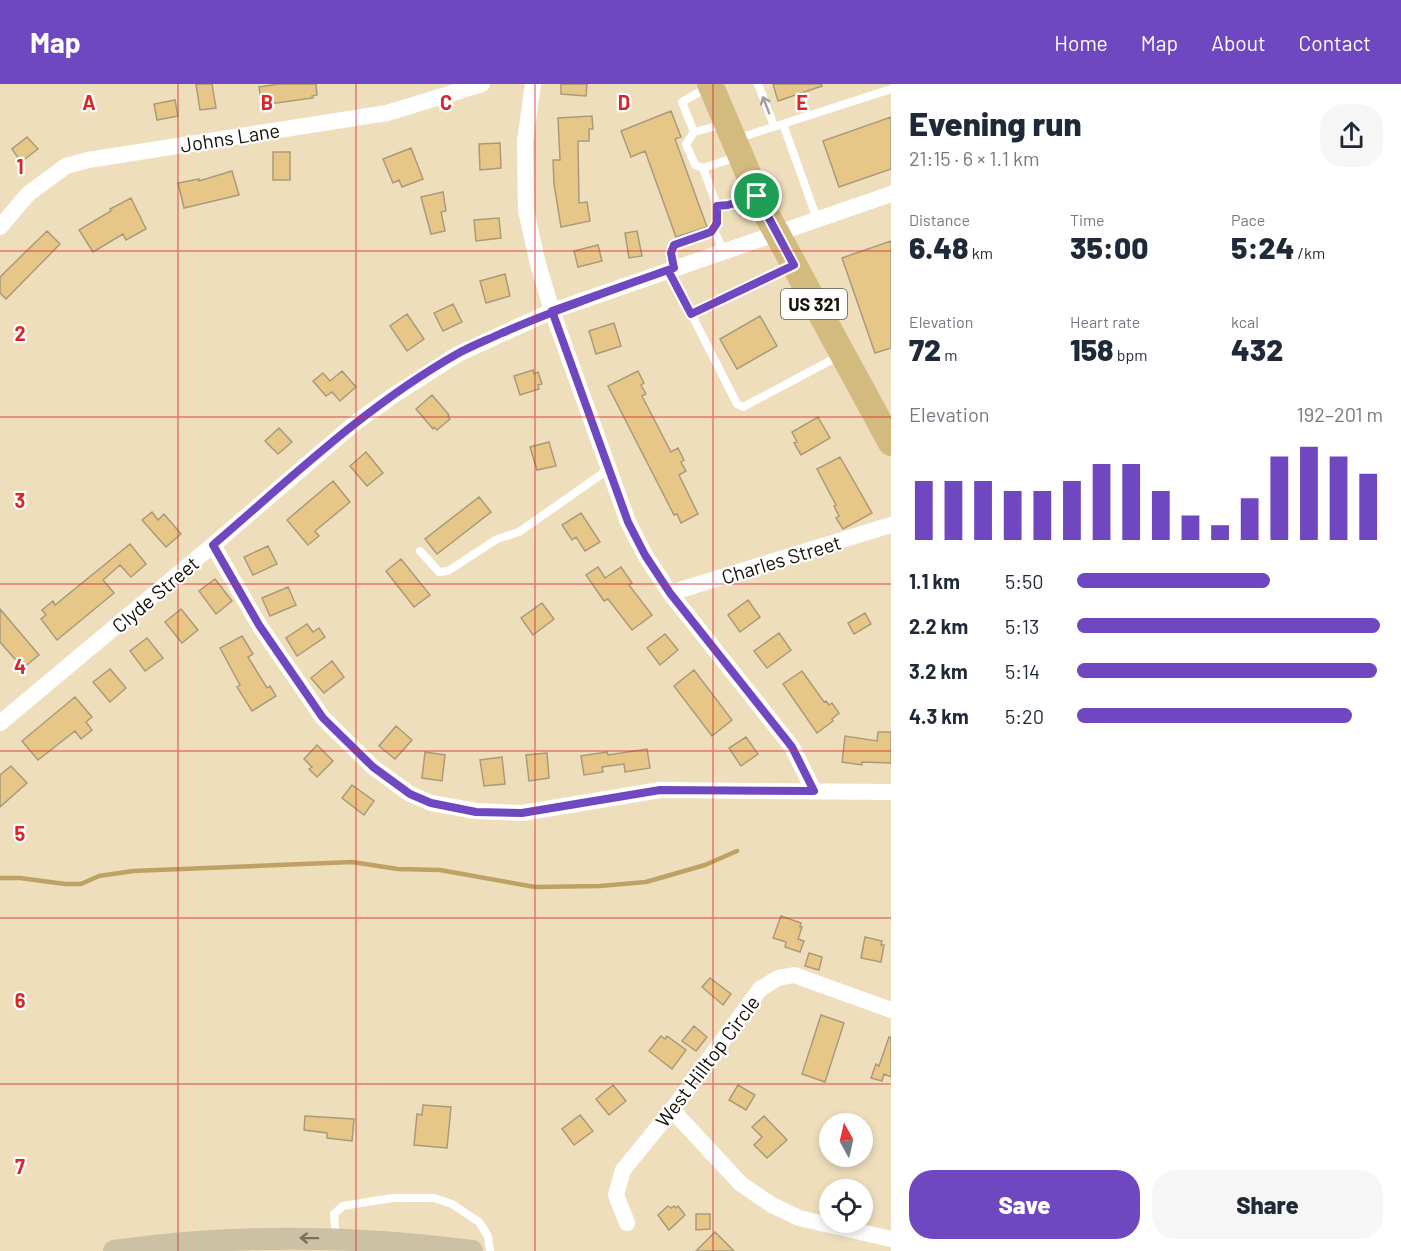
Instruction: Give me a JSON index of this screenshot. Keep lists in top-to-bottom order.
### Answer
{
  "streets": {
    "main road": ["US 321"],
    "street": [
      "Johns Lane",
      "Charles Street",
      "Clyde Street",
      "West Hilltop Circle"
    ]
  },
  "crossings": [
    ["US 321", "Clyde Street"]
  ],
  "north": "top",
  "page": {
    "header": "Map",
    "nav": [
      "Home",
      "Map",
      "About",
      "Contact"
    ],
    "heading": ["Evening run", "21:15 · 6 × 1.1 km"],
    "stats": [
      ["Distance", "6.48 km"],
      ["Time", "35:00"],
      ["Pace", "5:24 /km"],
      ["Elevation", "72 m"],
      ["Heart rate", "158 bpm"],
      ["kcal", "432"]
    ],
    "chart": ["Elevation", "192–201 m"],
    "list": [
      {
        "name": "1.1 km",
        "note": "5:50"
      },
      {
        "name": "2.2 km",
        "note": "5:13"
      },
      {
        "name": "3.2 km",
        "note": "5:14"
      },
      {
        "name": "4.3 km",
        "note": "5:20"
      }
    ],
    "buttons": ["Save", "Share"]
  },
  "grid": {
    "columns": [
      "A",
      "B",
      "C",
      "D",
      "E"
    ],
    "rows": [
      "1",
      "2",
      "3",
      "4",
      "5",
      "6",
      "7"
    ]
  }
}
